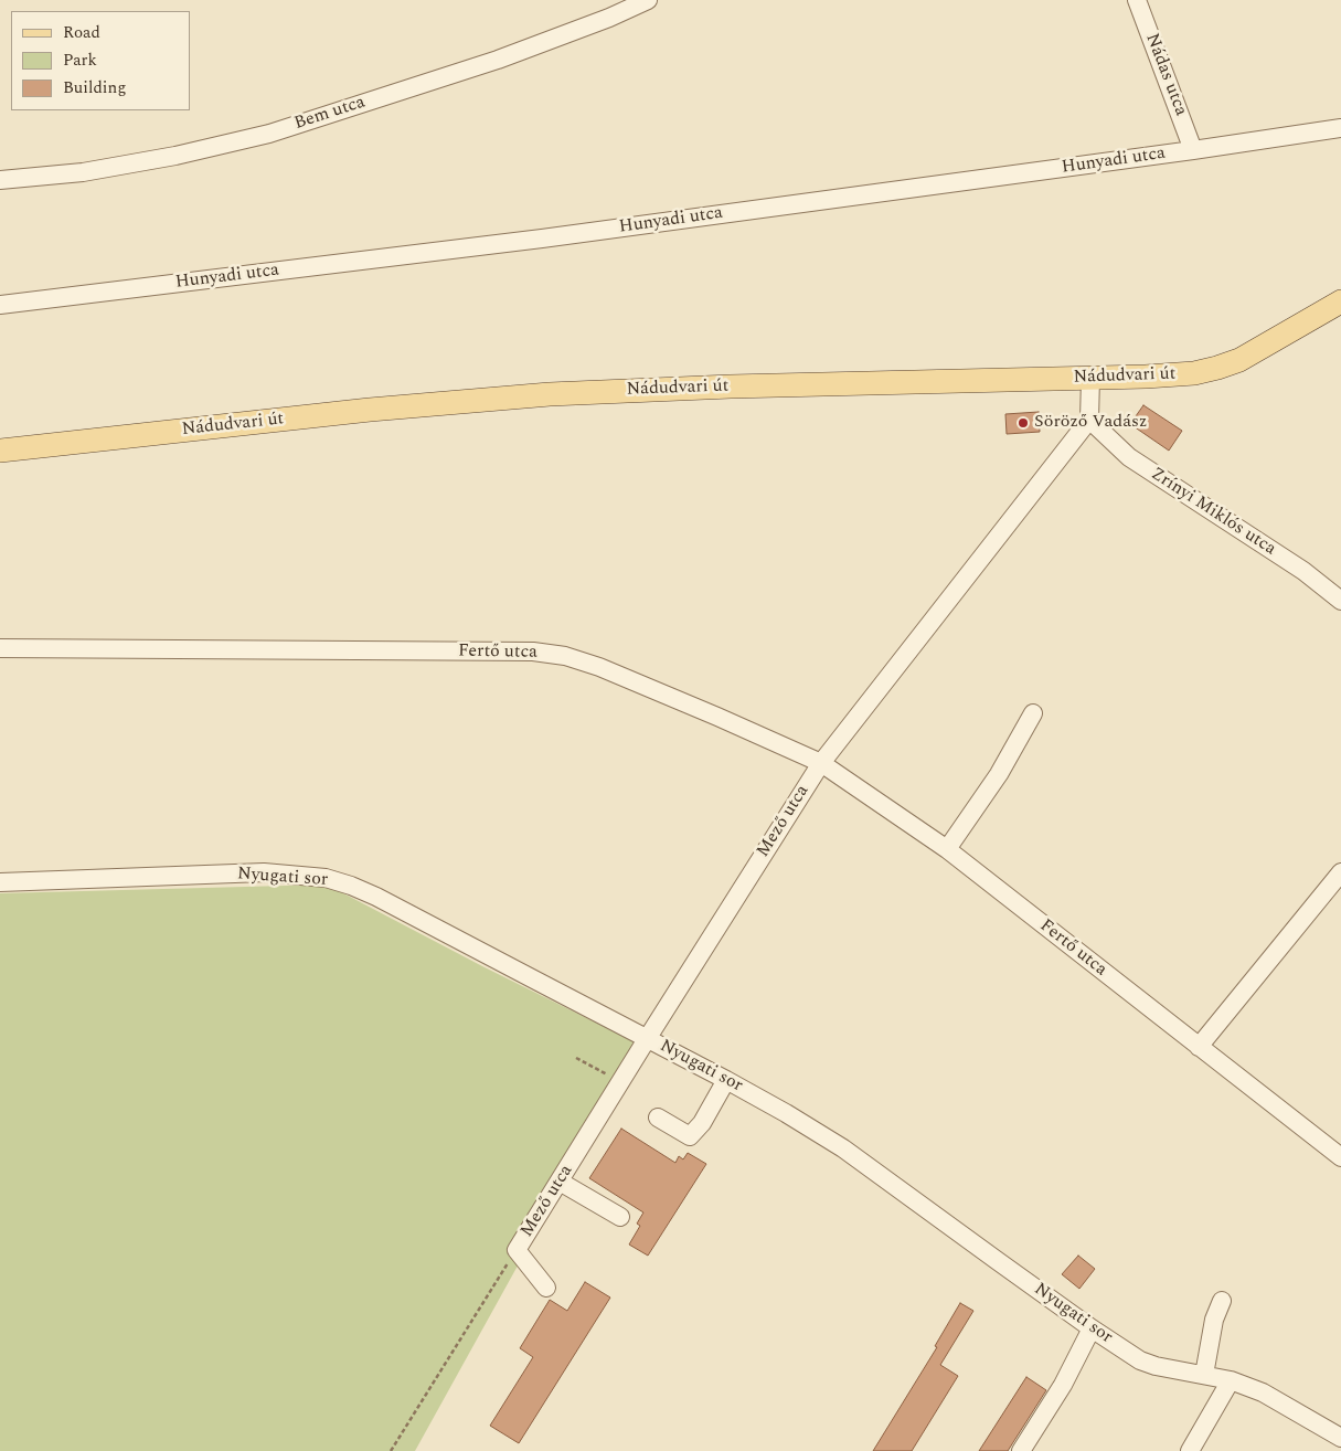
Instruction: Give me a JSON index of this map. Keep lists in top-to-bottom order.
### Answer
{
  "streets": {
    "main road": ["Nádudvari út"],
    "street": [
      "Nádas utca",
      "Bem utca",
      "Hunyadi utca",
      "Zrínyi Miklós utca",
      "Fertő utca",
      "Mező utca",
      "Nyugati sor"
    ]
  },
  "crossings": [
    ["Nádas utca", "Hunyadi utca"],
    ["Zrínyi Miklós utca", "Mező utca"],
    ["Fertő utca", "Mező utca"],
    ["Mező utca", "Nyugati sor"]
  ],
  "places": ["Söröző Vadász"],
  "legend": ["Road", "Park", "Building"]
}
